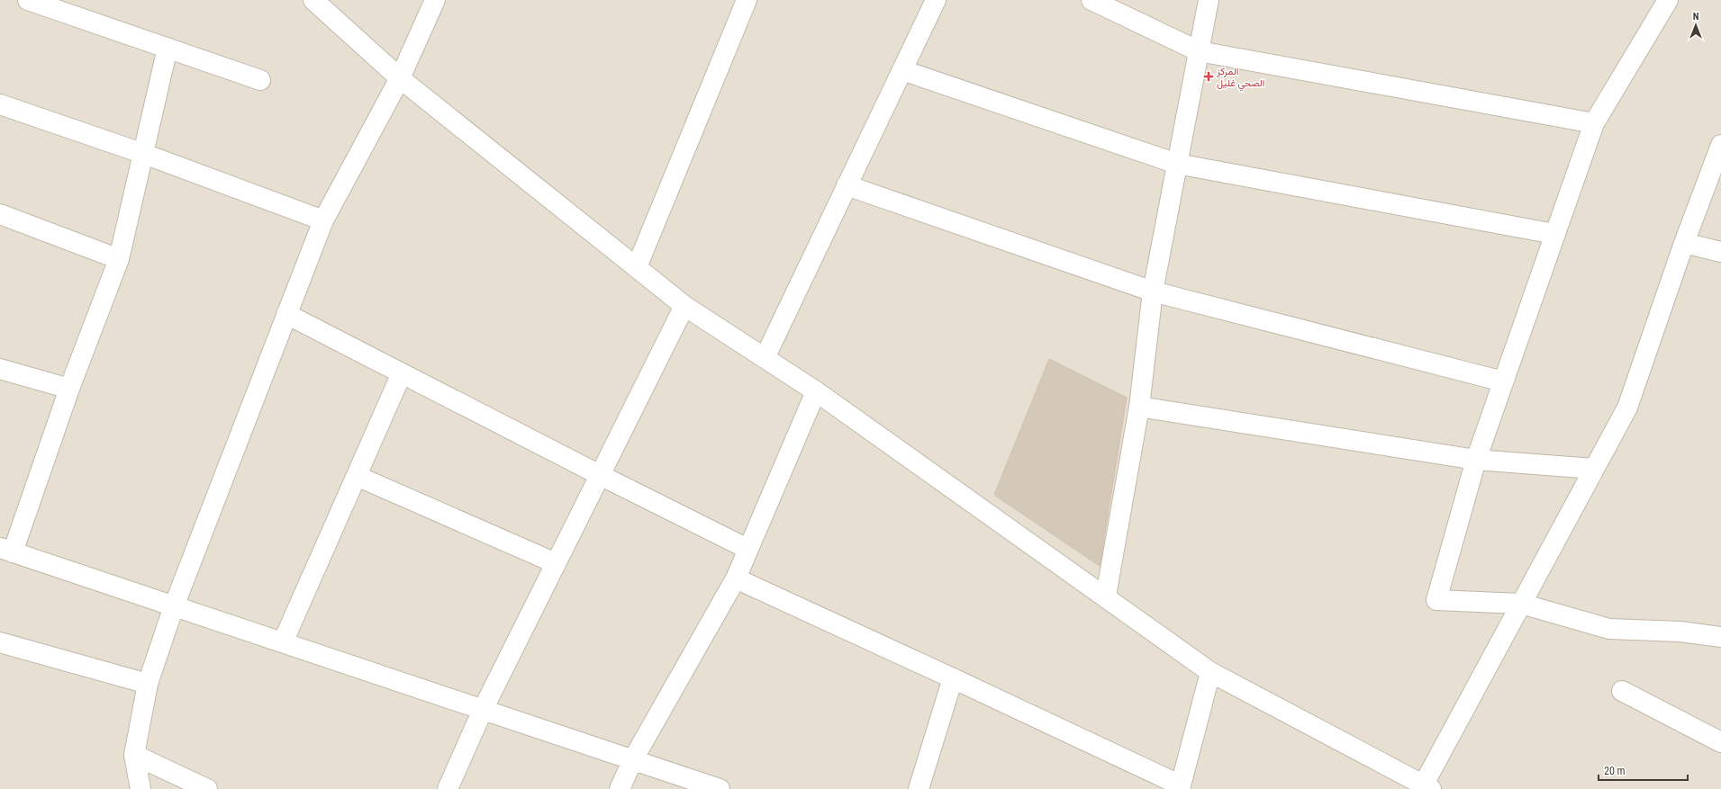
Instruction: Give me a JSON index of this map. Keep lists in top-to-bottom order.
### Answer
{
  "places": {
    "health": ["المركز الصحي غليل"]
  },
  "scale_bar": "20 m",
  "north": "top"
}
